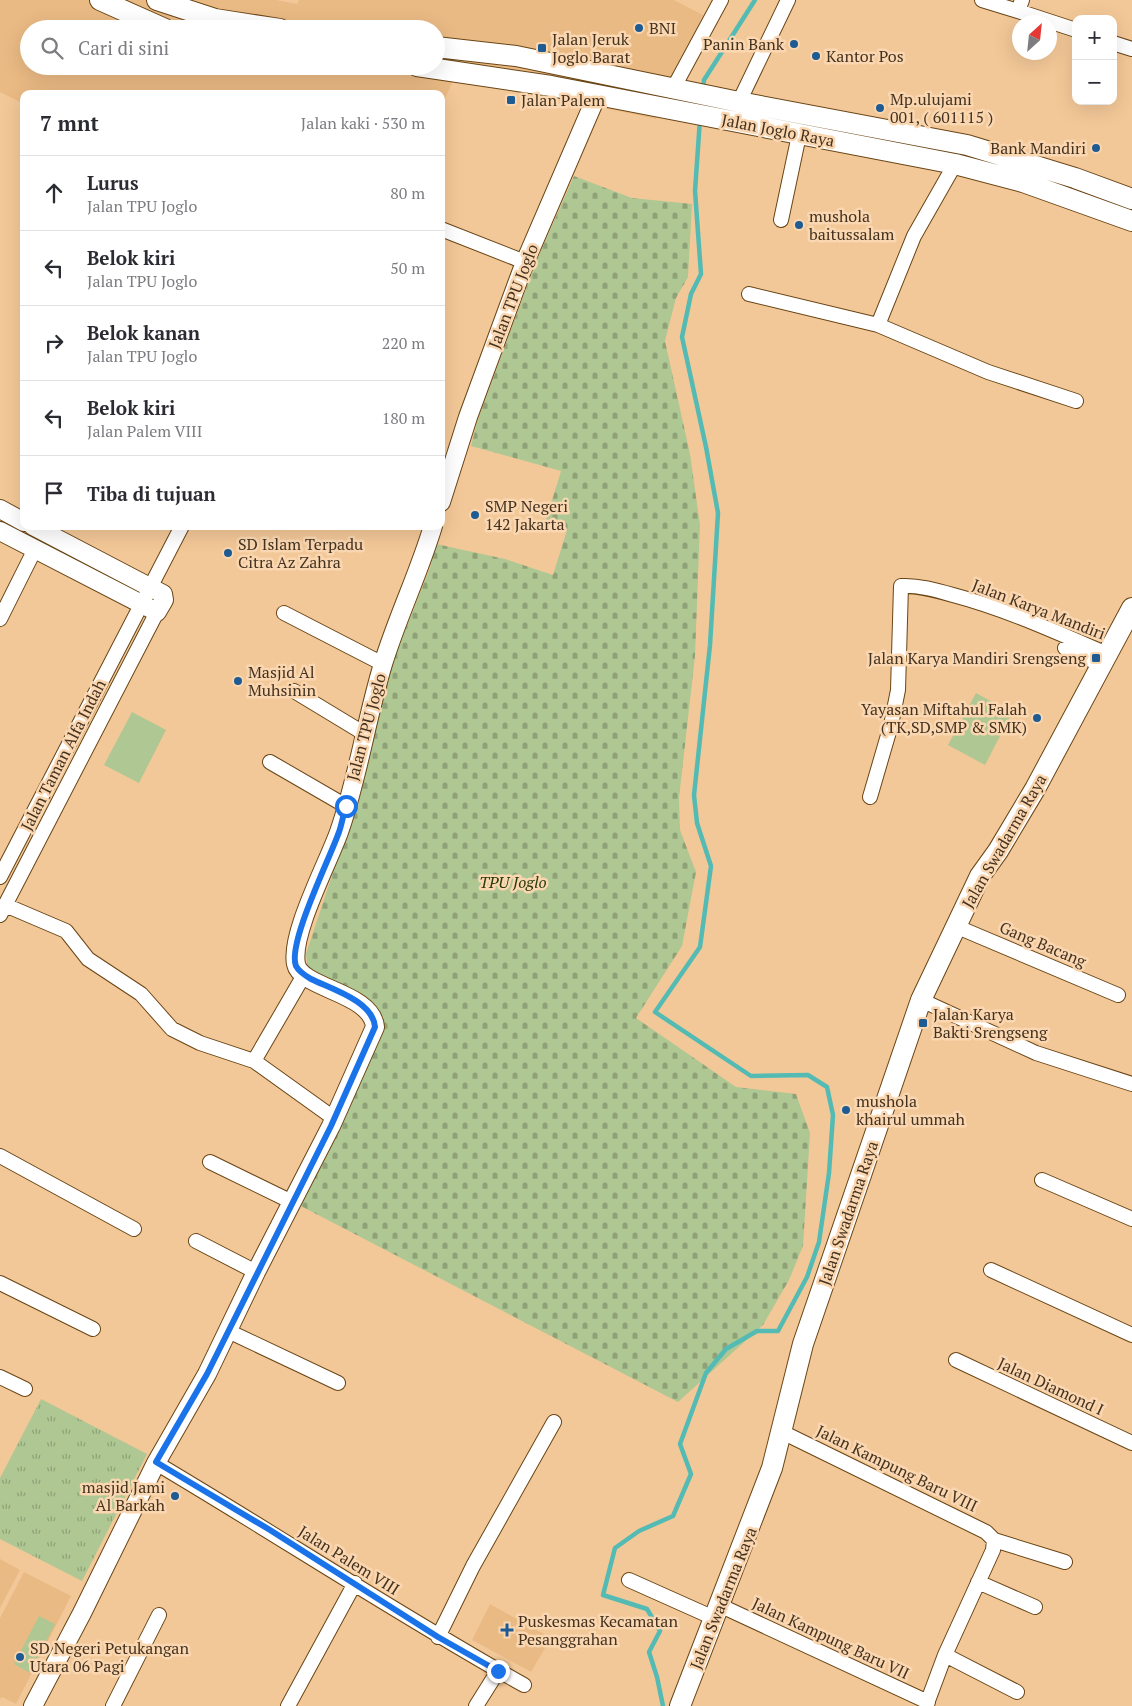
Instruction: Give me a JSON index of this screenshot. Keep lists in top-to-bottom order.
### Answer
{
  "streets": {
    "main road": ["Jalan Joglo Raya", "Jalan Swadarma Raya"],
    "street": [
      "Jalan TPU Joglo",
      "Jalan Karya Mandiri",
      "Jalan Taman Alfa Indah",
      "Gang Bacang",
      "Jalan Diamond I",
      "Jalan Kampung Baru VIII",
      "Jalan Palem VIII",
      "Jalan Kampung Baru VII"
    ]
  },
  "crossings": [
    ["Jalan Joglo Raya", "Jalan TPU Joglo"],
    ["Jalan Karya Mandiri", "Jalan Swadarma Raya"],
    ["Jalan Swadarma Raya", "Gang Bacang"],
    ["Jalan Swadarma Raya", "Jalan Kampung Baru VIII"],
    ["Jalan Swadarma Raya", "Jalan Kampung Baru VII"]
  ],
  "parks": ["TPU Joglo"],
  "places": {
    "other": [
      "BNI",
      "Panin Bank",
      "Kantor Pos",
      "Mp.ulujami 001, ( 601115 )",
      "Bank Mandiri",
      "mushola baitussalam",
      "SMP Negeri 142 Jakarta",
      "SD Islam Terpadu Citra Az Zahra",
      "Masjid Al Muhsinin",
      "Yayasan Miftahul Falah (TK,SD,SMP & SMK)",
      "mushola khairul ummah",
      "masjid Jami Al Barkah",
      "SD Negeri Petukangan Utara 06 Pagi"
    ],
    "transit": [
      "Jalan Jeruk Joglo Barat",
      "Jalan Palem",
      "Jalan Karya Mandiri Srengseng",
      "Jalan Karya Bakti Srengseng"
    ],
    "health": ["Puskesmas Kecamatan Pesanggrahan"]
  },
  "north": "top right",
  "page": {
    "map_buttons": ["+", "−"],
    "search": "Cari di sini",
    "heading": ["7 mnt", "Jalan kaki · 530 m"],
    "list": [
      ["Lurus", "Jalan TPU Joglo", "80 m"],
      ["Belok kiri", "Jalan TPU Joglo", "50 m"],
      ["Belok kanan", "Jalan TPU Joglo", "220 m"],
      ["Belok kiri", "Jalan Palem VIII", "180 m"],
      "Tiba di tujuan"
    ]
  }
}
